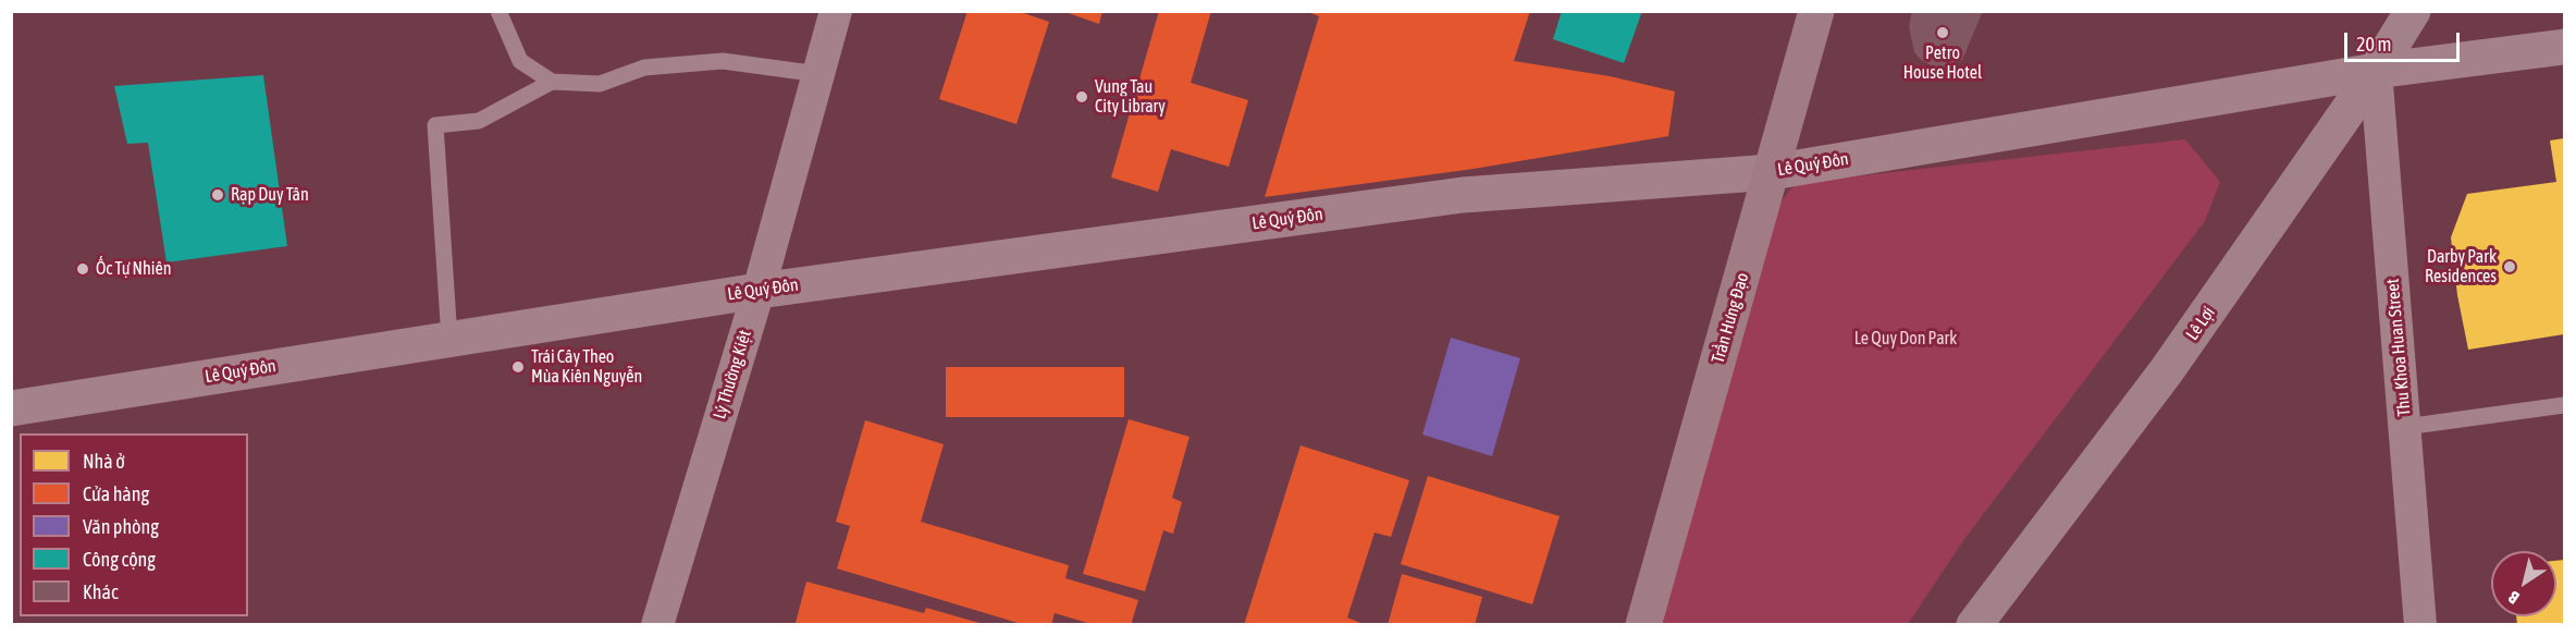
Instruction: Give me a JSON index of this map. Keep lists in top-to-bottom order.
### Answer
{
  "streets": {
    "main road": ["Trần Hưng Đạo", "Lê Lợi"],
    "street": ["Lê Quý Đôn", "Thu Khoa Huan Street", "Lý Thường Kiệt"]
  },
  "crossings": [
    ["Lê Quý Đôn", "Trần Hưng Đạo"],
    ["Lê Quý Đôn", "Lê Lợi"],
    ["Lê Quý Đôn", "Thu Khoa Huan Street"],
    ["Lê Quý Đôn", "Lý Thường Kiệt"],
    ["Lê Lợi", "Thu Khoa Huan Street"]
  ],
  "parks": ["Le Quy Don Park"],
  "places": [
    "Petro House Hotel",
    "Vung Tau City Library",
    "Rạp Duy Tân",
    "Darby Park Residences",
    "Ốc Tự Nhiên",
    "Trái Cây Theo Mùa Kiên Nguyễn"
  ],
  "legend": [
    "Nhà ở",
    "Cửa hàng",
    "Văn phòng",
    "Công cộng",
    "Khác"
  ],
  "scale_bar": "20 m",
  "north": "bottom left"
}
